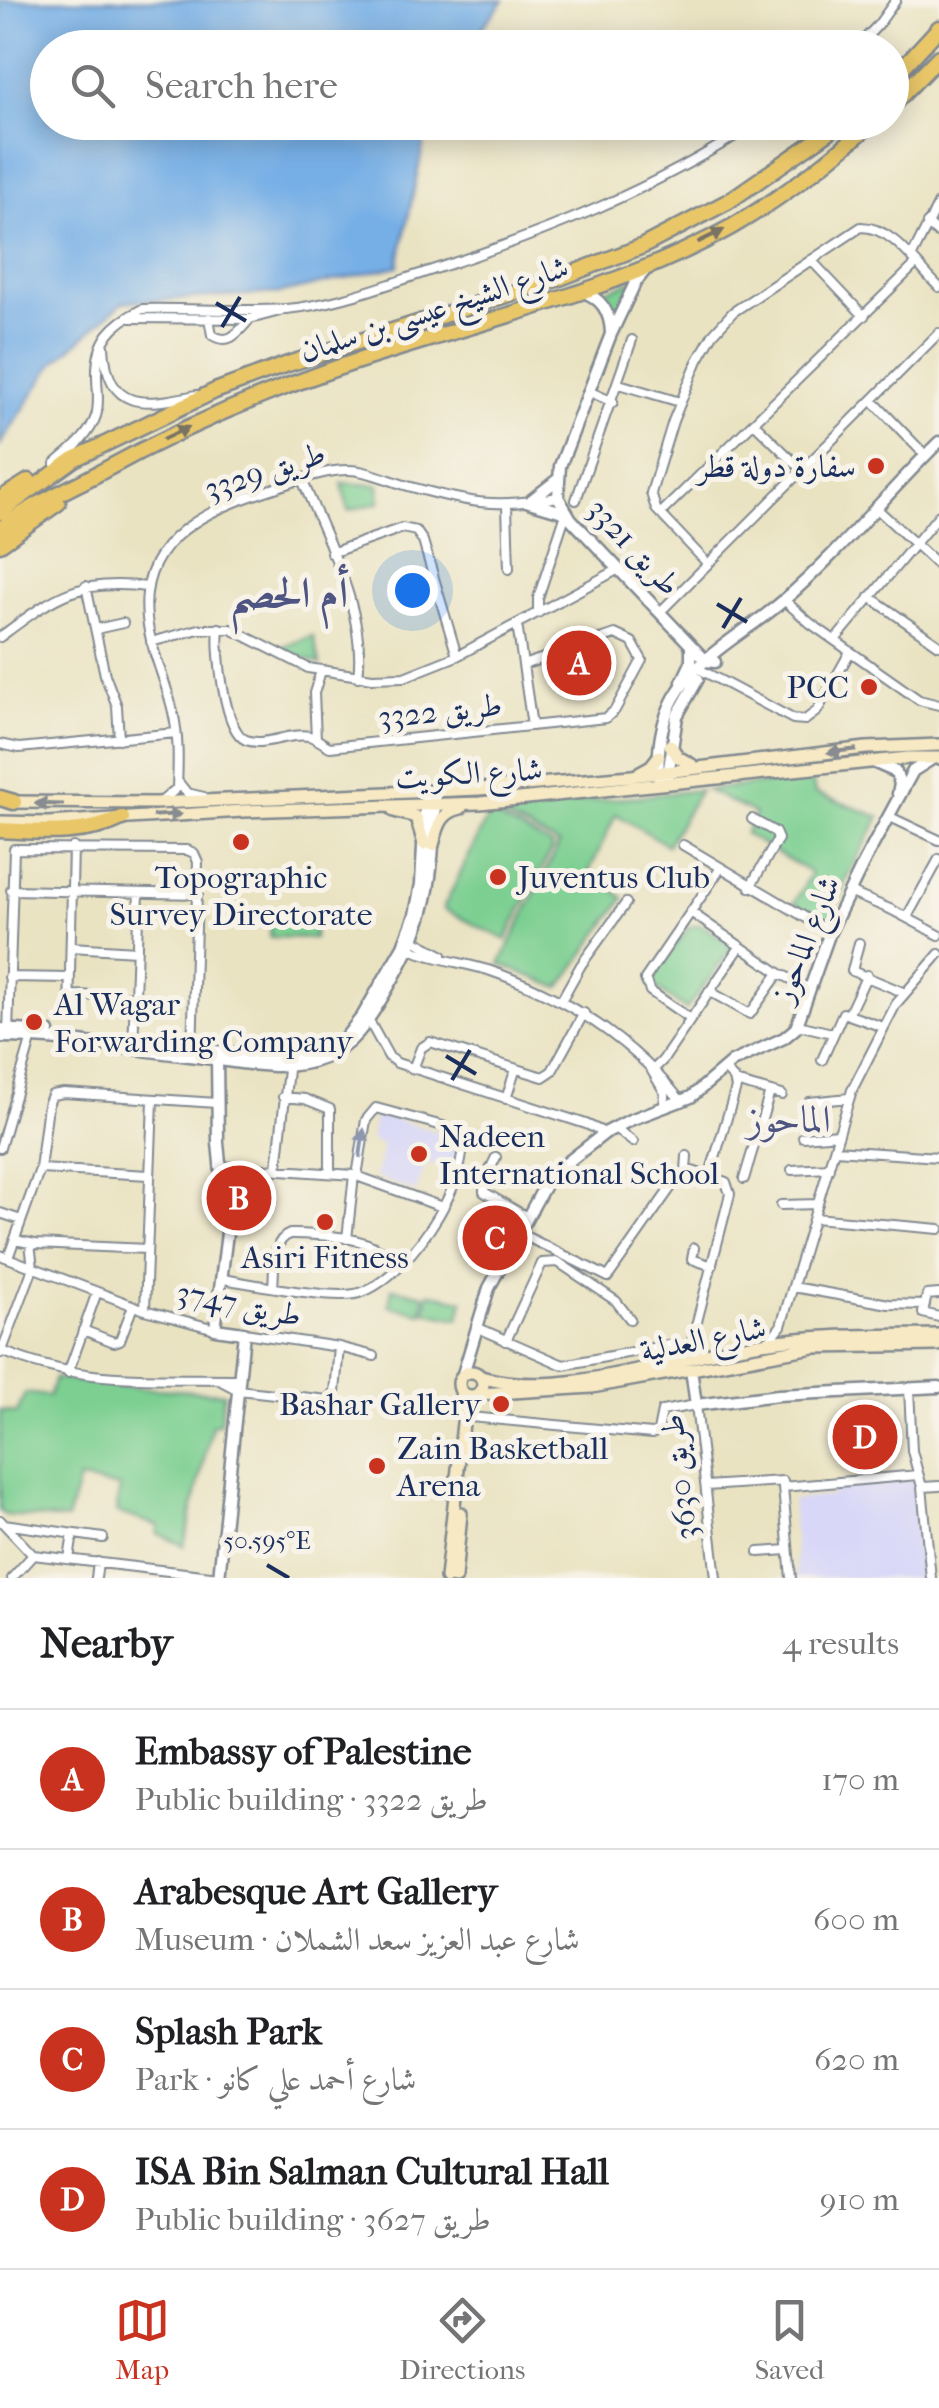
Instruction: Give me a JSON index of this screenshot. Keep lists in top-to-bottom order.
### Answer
{
  "streets": {
    "highway": ["شارع الشيخ عيسى بن سلمان"],
    "main road": ["شارع الكويت", "شارع العدلية"],
    "street": [
      "طريق 3329",
      "طريق 3321",
      "طريق 3322",
      "شارع الماحوز",
      "طريق 3747",
      "طريق 3630"
    ]
  },
  "crossings": [
    ["شارع الشيخ عيسى بن سلمان", "طريق 3321"],
    ["طريق 3329", "طريق 3321"],
    ["شارع الكويت", "شارع الماحوز"],
    ["شارع الماحوز", "شارع العدلية"],
    ["شارع العدلية", "طريق 3630"]
  ],
  "districts": ["أم الحصم", "الماحوز"],
  "places": [
    "سفارة دولة قطر",
    "PCC",
    "Topographic Survey Directorate",
    "Juventus Club",
    "Al Wagar Forwarding Company",
    "Nadeen International School",
    "Asiri Fitness",
    "Bashar Gallery",
    "Zain Basketball Arena"
  ],
  "page": {
    "search": "Search here",
    "pins": [
      "A",
      "B",
      "C",
      "D"
    ],
    "heading": ["Nearby", "4 results"],
    "list": [
      {
        "mark": "A",
        "name": "Embassy of Palestine",
        "note": "Public building · طريق 3322",
        "value": "170 m"
      },
      {
        "mark": "B",
        "name": "Arabesque Art Gallery",
        "note": "Museum · شارع عبد العزيز سعد الشملان",
        "value": "600 m"
      },
      {
        "mark": "C",
        "name": "Splash Park",
        "note": "Park · شارع أحمد علي كانو",
        "value": "620 m"
      },
      {
        "mark": "D",
        "name": "ISA Bin Salman Cultural Hall",
        "note": "Public building · طريق 3627",
        "value": "910 m"
      }
    ],
    "nav": ["Map", "Directions", "Saved"]
  },
  "coordinates": ["50.595°E"]
}
